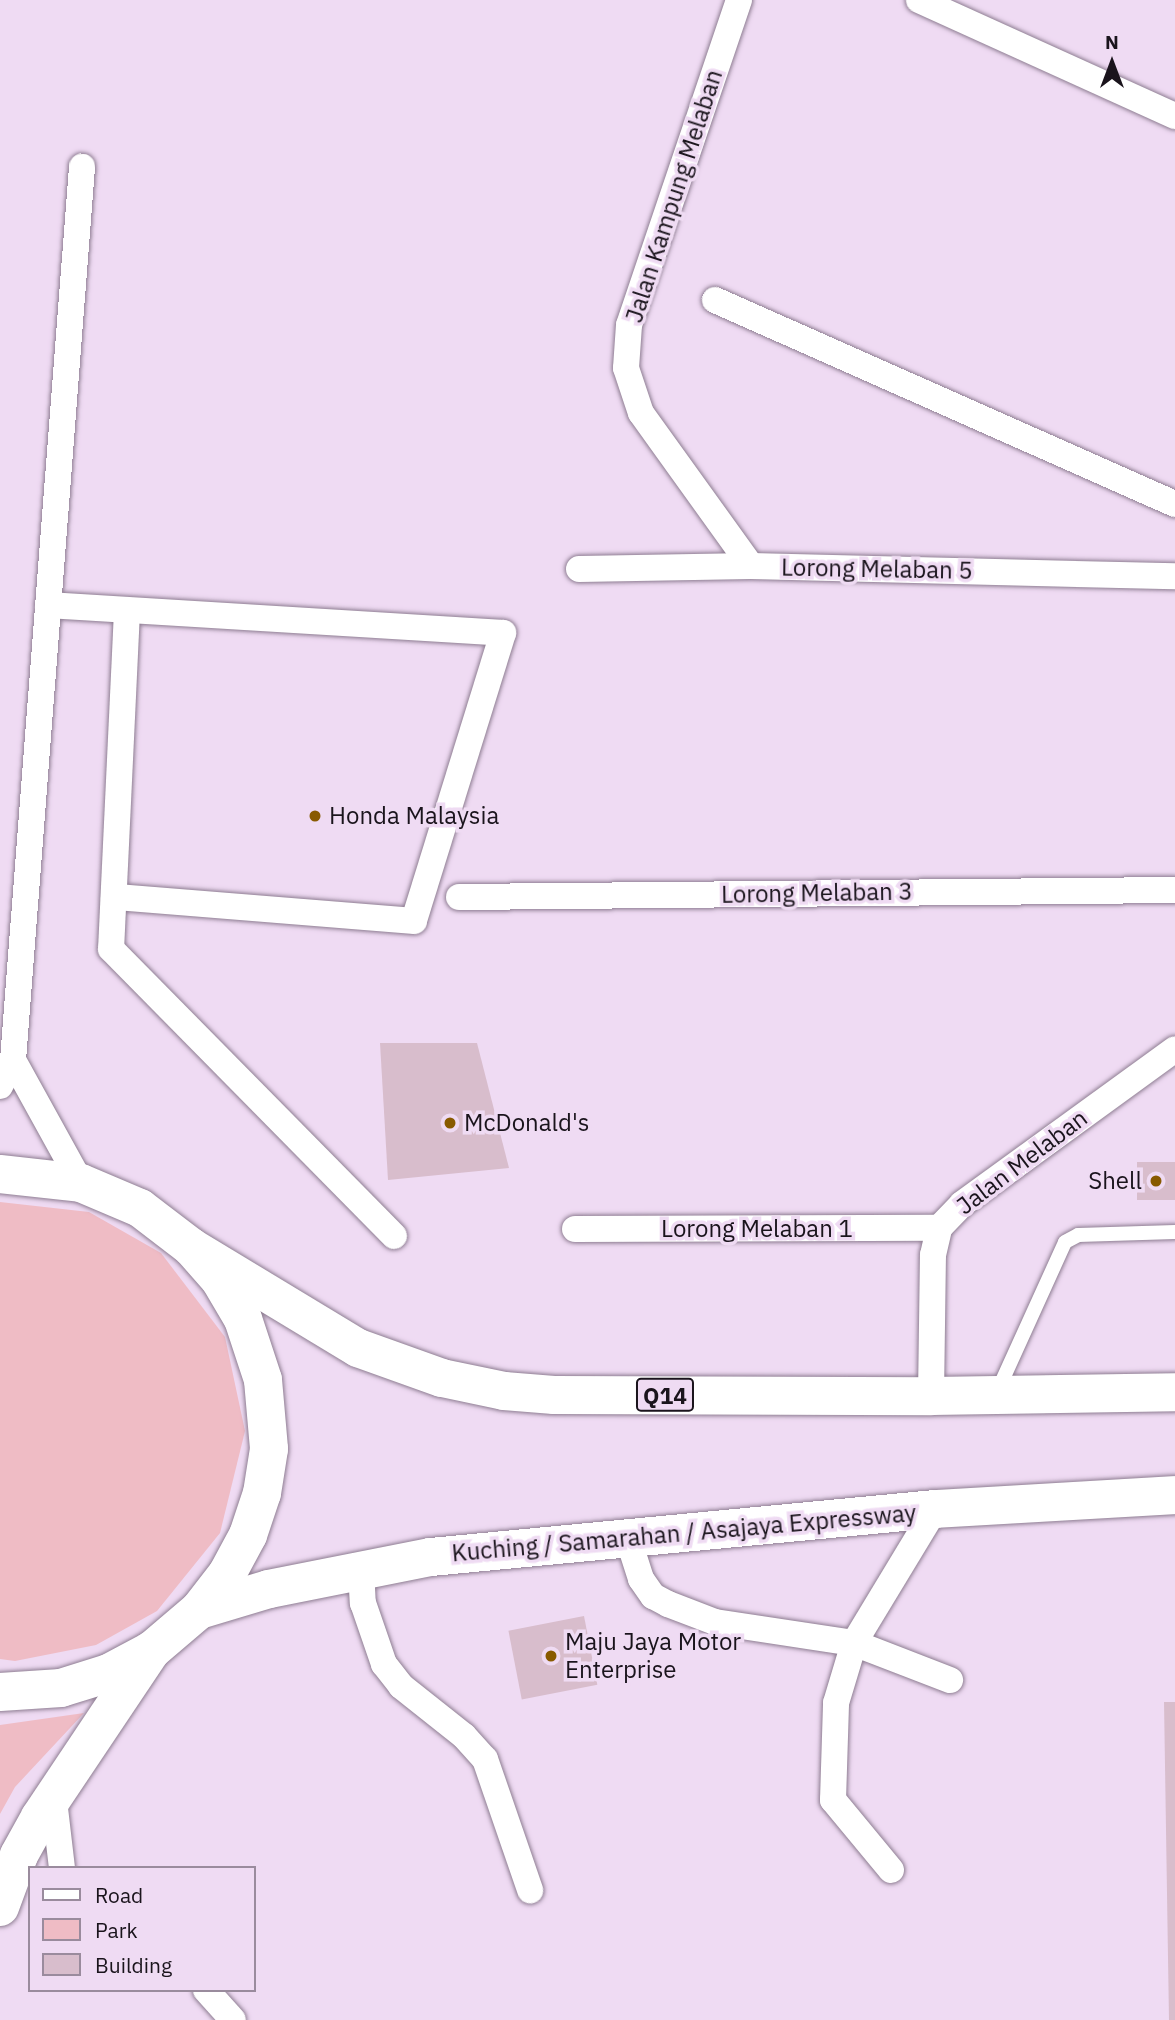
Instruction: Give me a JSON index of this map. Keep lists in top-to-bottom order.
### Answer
{
  "streets": {
    "main road": ["Q14", "Kuching / Samarahan / Asajaya Expressway"],
    "street": [
      "Jalan Kampung Melaban",
      "Lorong Melaban 5",
      "Lorong Melaban 3",
      "Jalan Melaban",
      "Lorong Melaban 1"
    ]
  },
  "crossings": [
    ["Jalan Kampung Melaban", "Lorong Melaban 5"],
    ["Jalan Melaban", "Lorong Melaban 1"],
    ["Jalan Melaban", "Kuching / Samarahan / Asajaya Expressway"]
  ],
  "places": [
    "Honda Malaysia",
    "McDonald's",
    "Shell",
    "Maju Jaya Motor Enterprise"
  ],
  "legend": ["Road", "Park", "Building"],
  "north": "top"
}
